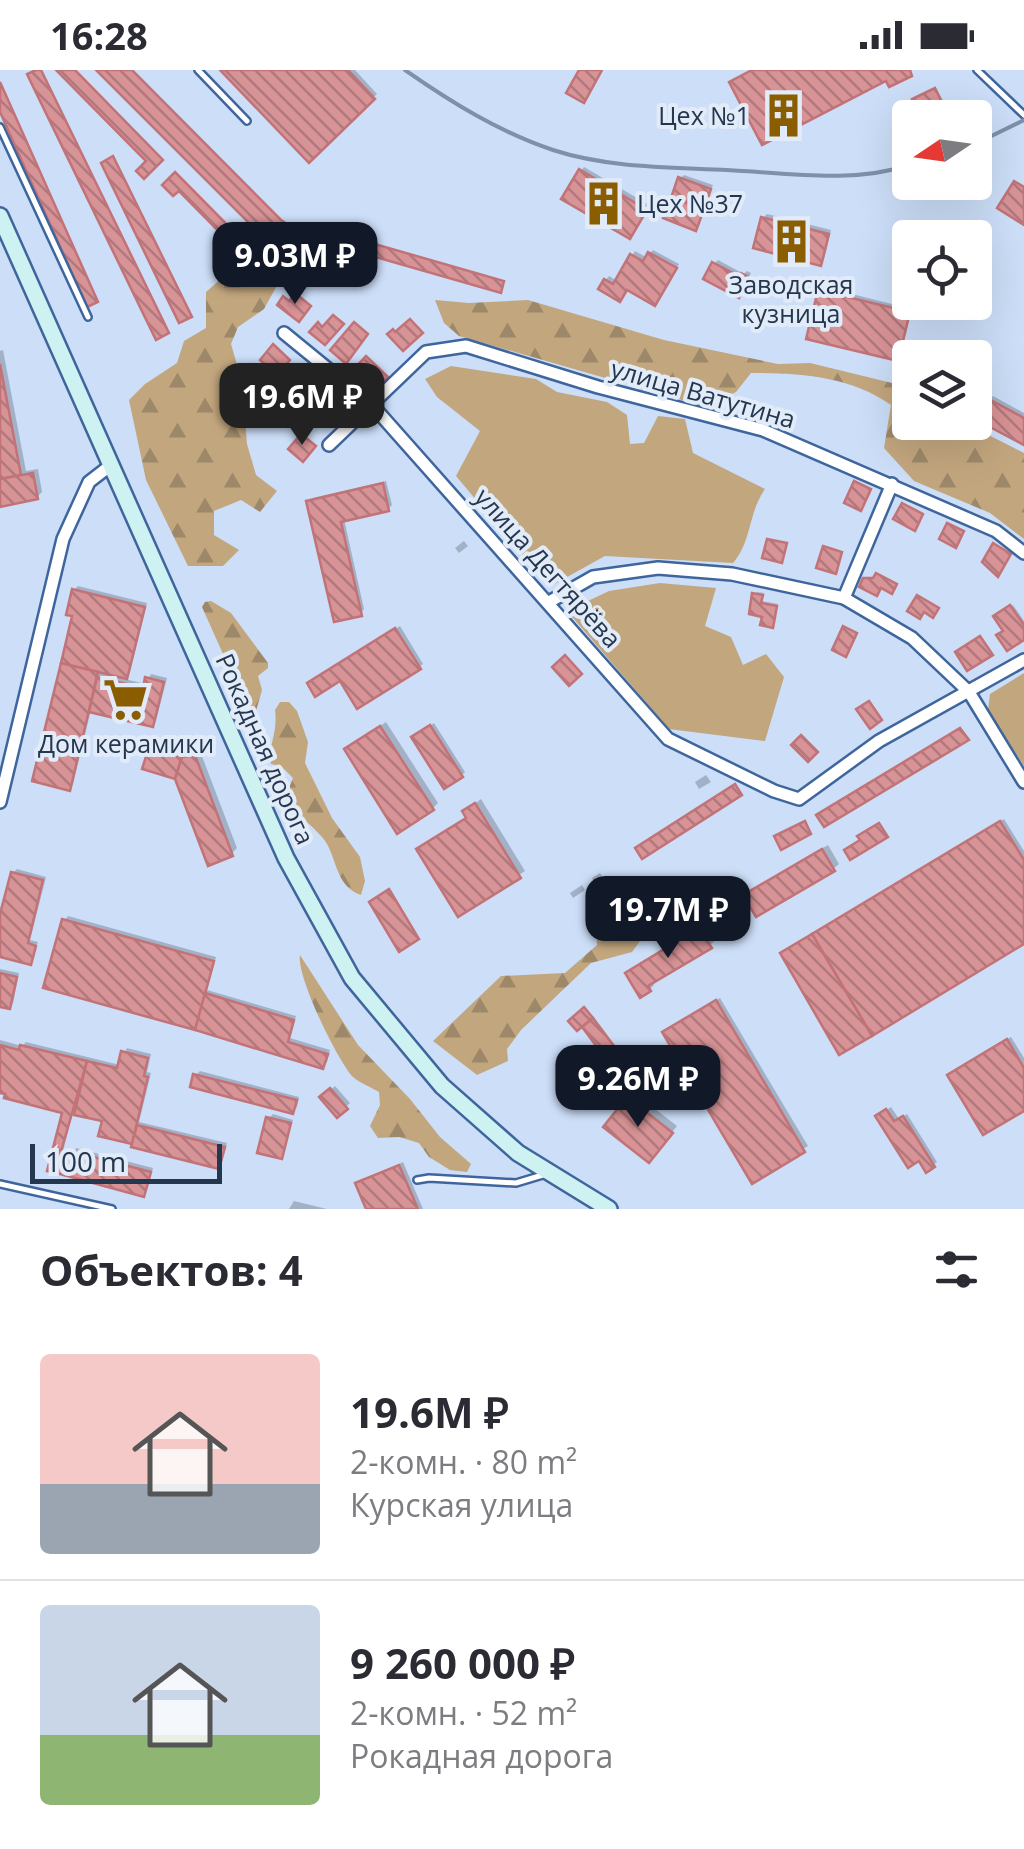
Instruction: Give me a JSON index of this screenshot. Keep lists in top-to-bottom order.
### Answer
{
  "streets": {
    "main road": ["Рокадная дорога"],
    "street": ["улица Ватутина", "улица Дегтярёва"]
  },
  "crossings": [
    ["улица Ватутина", "улица Дегтярёва"]
  ],
  "places": {
    "building": ["Цех №1", "Цех №37", "Заводская кузница"],
    "supermarket": ["Дом керамики"]
  },
  "scale_bar": "100 m",
  "north": "left",
  "page": {
    "status": "16:28",
    "price": [
      "9.03M ₽",
      "19.6M ₽",
      "19.7M ₽",
      "9.26M ₽"
    ],
    "scale": "100 m",
    "heading": "Объектов: 4",
    "list": [
      {
        "name": "19.6M ₽",
        "note": "2-комн. · 80 m² · Курская улица"
      },
      {
        "name": "9 260 000 ₽",
        "note": "2-комн. · 52 m² · Рокадная дорога"
      }
    ]
  }
}
